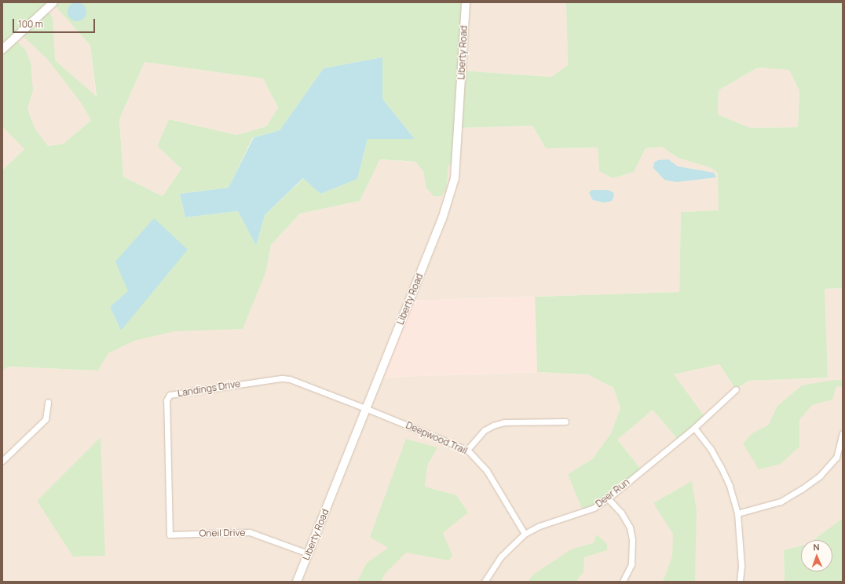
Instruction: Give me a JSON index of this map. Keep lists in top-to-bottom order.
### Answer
{
  "streets": {
    "street": [
      "Liberty Road",
      "Landings Drive",
      "Deepwood Trail",
      "Deer Run",
      "Oneil Drive"
    ]
  },
  "crossings": [
    ["Liberty Road", "Landings Drive"],
    ["Liberty Road", "Deepwood Trail"],
    ["Liberty Road", "Oneil Drive"],
    ["Landings Drive", "Deepwood Trail"],
    ["Landings Drive", "Oneil Drive"],
    ["Deepwood Trail", "Deer Run"]
  ],
  "scale_bar": "100 m",
  "north": "top"
}
